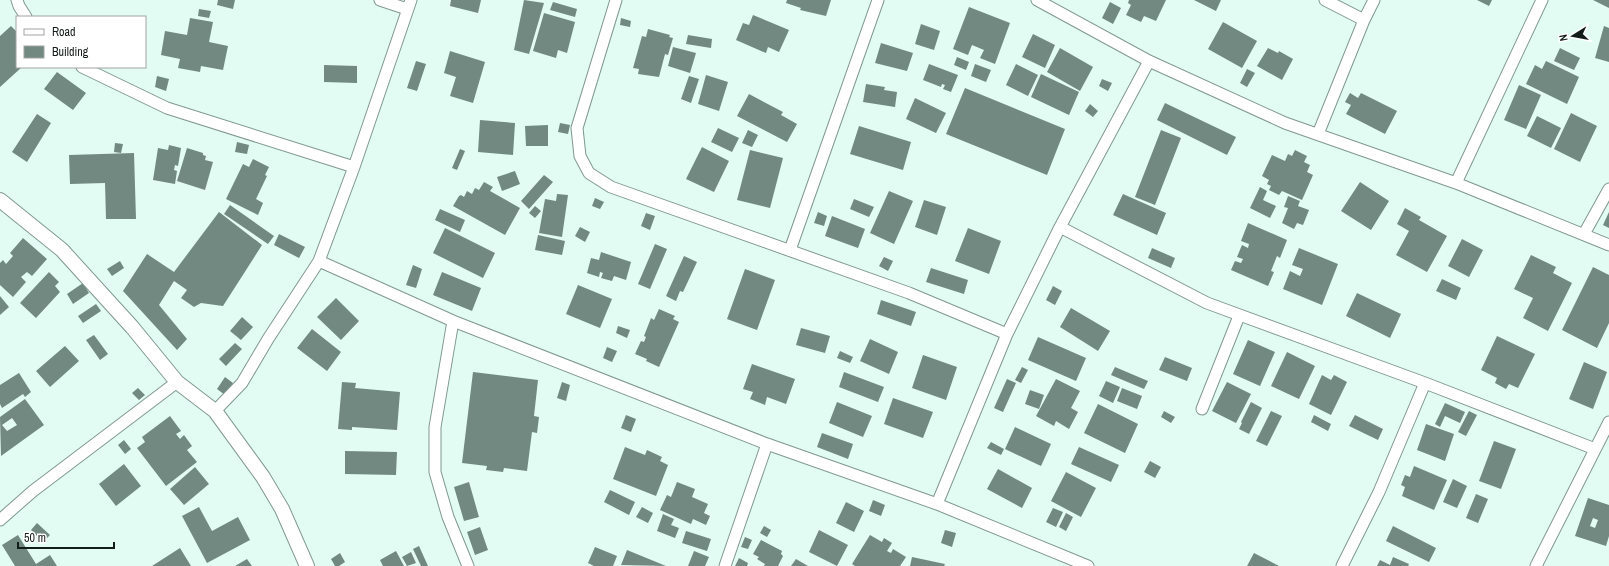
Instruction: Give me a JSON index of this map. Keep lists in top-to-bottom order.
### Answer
{
  "legend": ["Road", "Building"],
  "scale_bar": "50 m",
  "north": "left"
}
